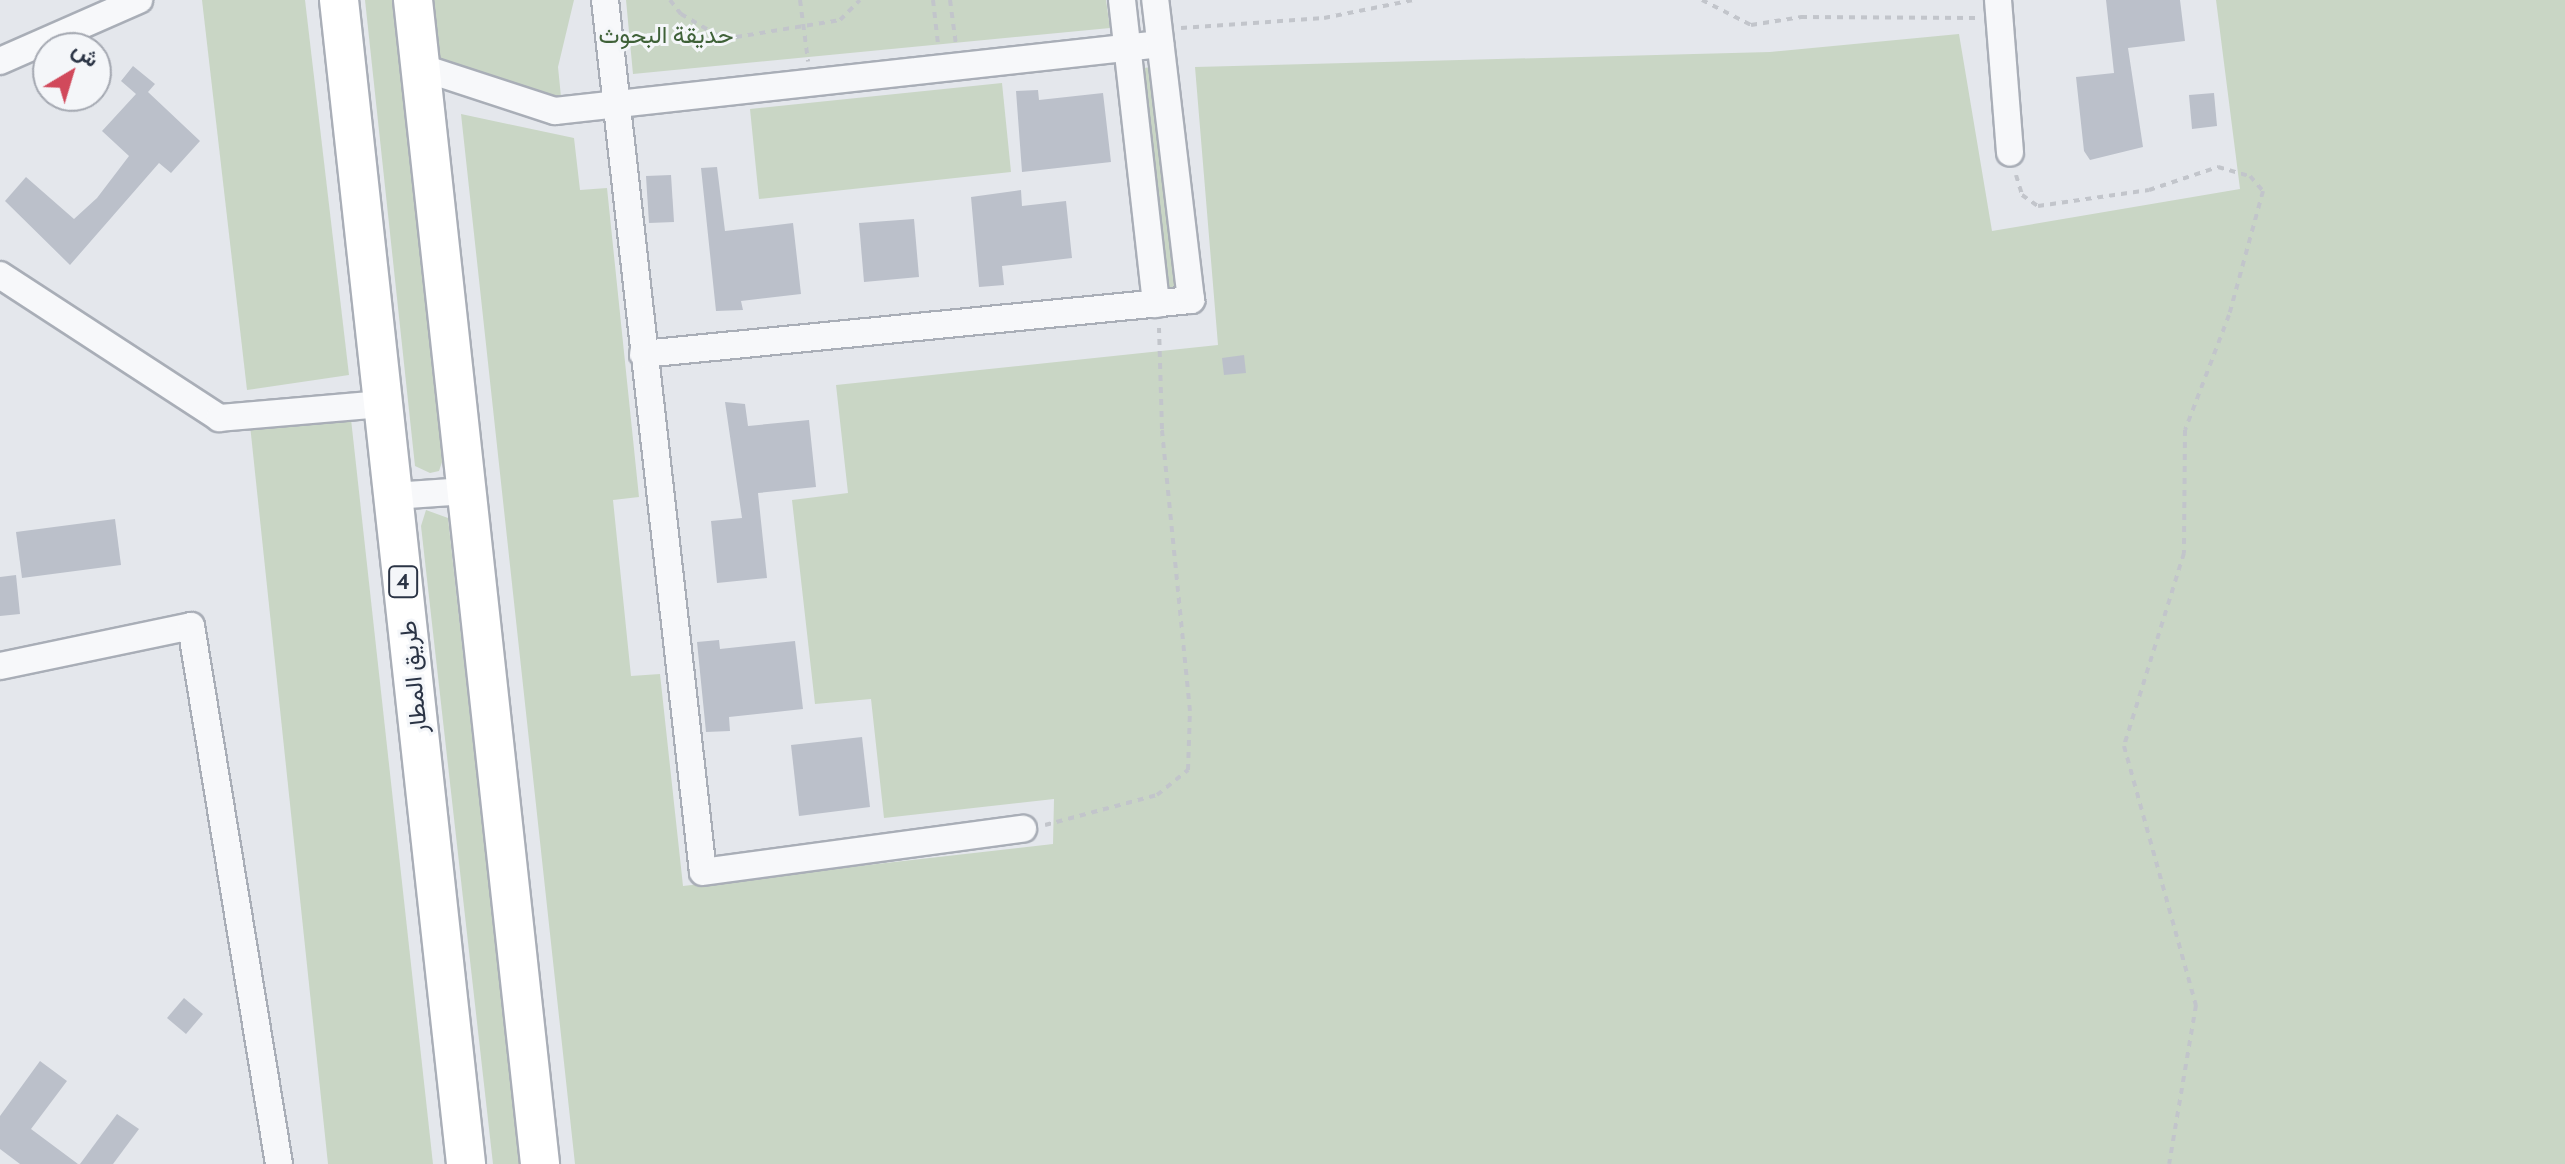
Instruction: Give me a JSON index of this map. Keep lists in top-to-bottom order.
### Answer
{
  "streets": {
    "highway": ["4", "طريق المطار"]
  },
  "parks": ["حديقة البحوث"],
  "north": "top right"
}
